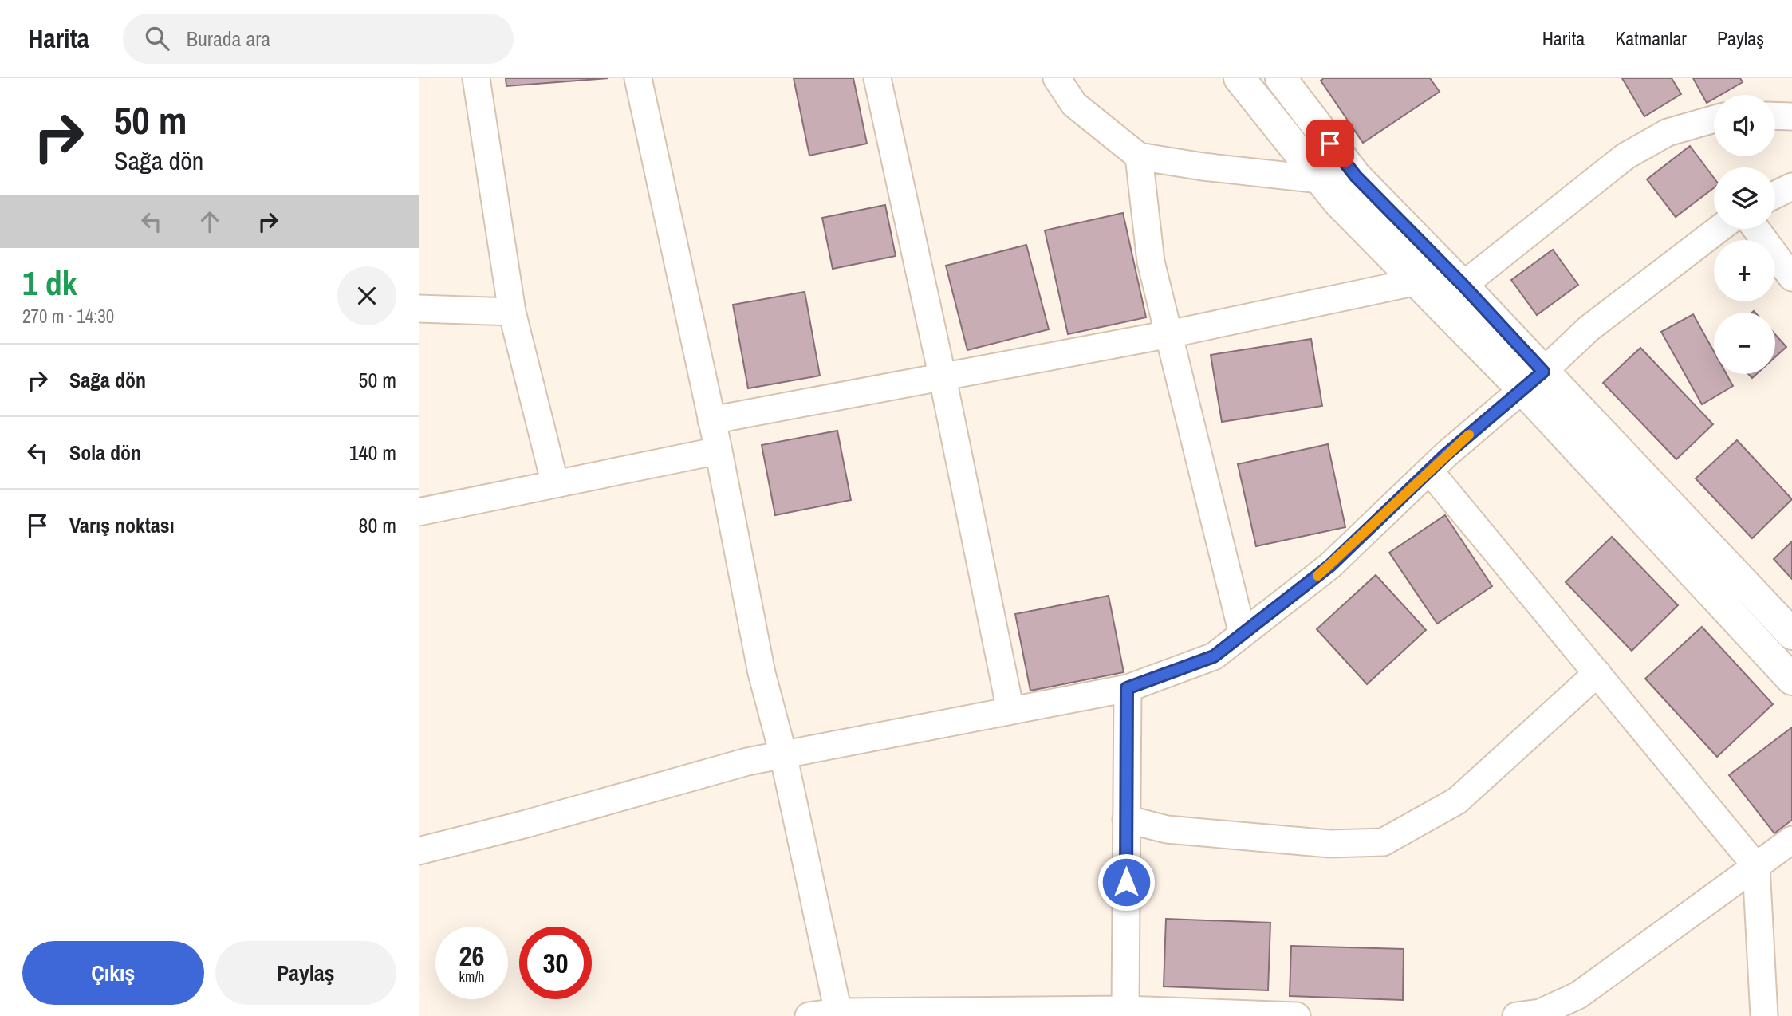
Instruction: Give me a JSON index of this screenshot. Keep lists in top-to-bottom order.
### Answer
{
  "page": {
    "header": "Harita",
    "search": "Burada ara",
    "nav": ["Harita", "Katmanlar", "Paylaş"],
    "turn": ["50 m", "Sağa dön"],
    "map_buttons": ["+", "−"],
    "heading": ["1 dk", "270 m · 14:30"],
    "list": [
      {
        "name": "Sağa dön",
        "value": "50 m"
      },
      {
        "name": "Sola dön",
        "value": "140 m"
      },
      {
        "name": "Varış noktası",
        "value": "80 m"
      }
    ],
    "speed": "26 km/h",
    "limit": "30",
    "buttons": ["Çıkış", "Paylaş"]
  }
}
